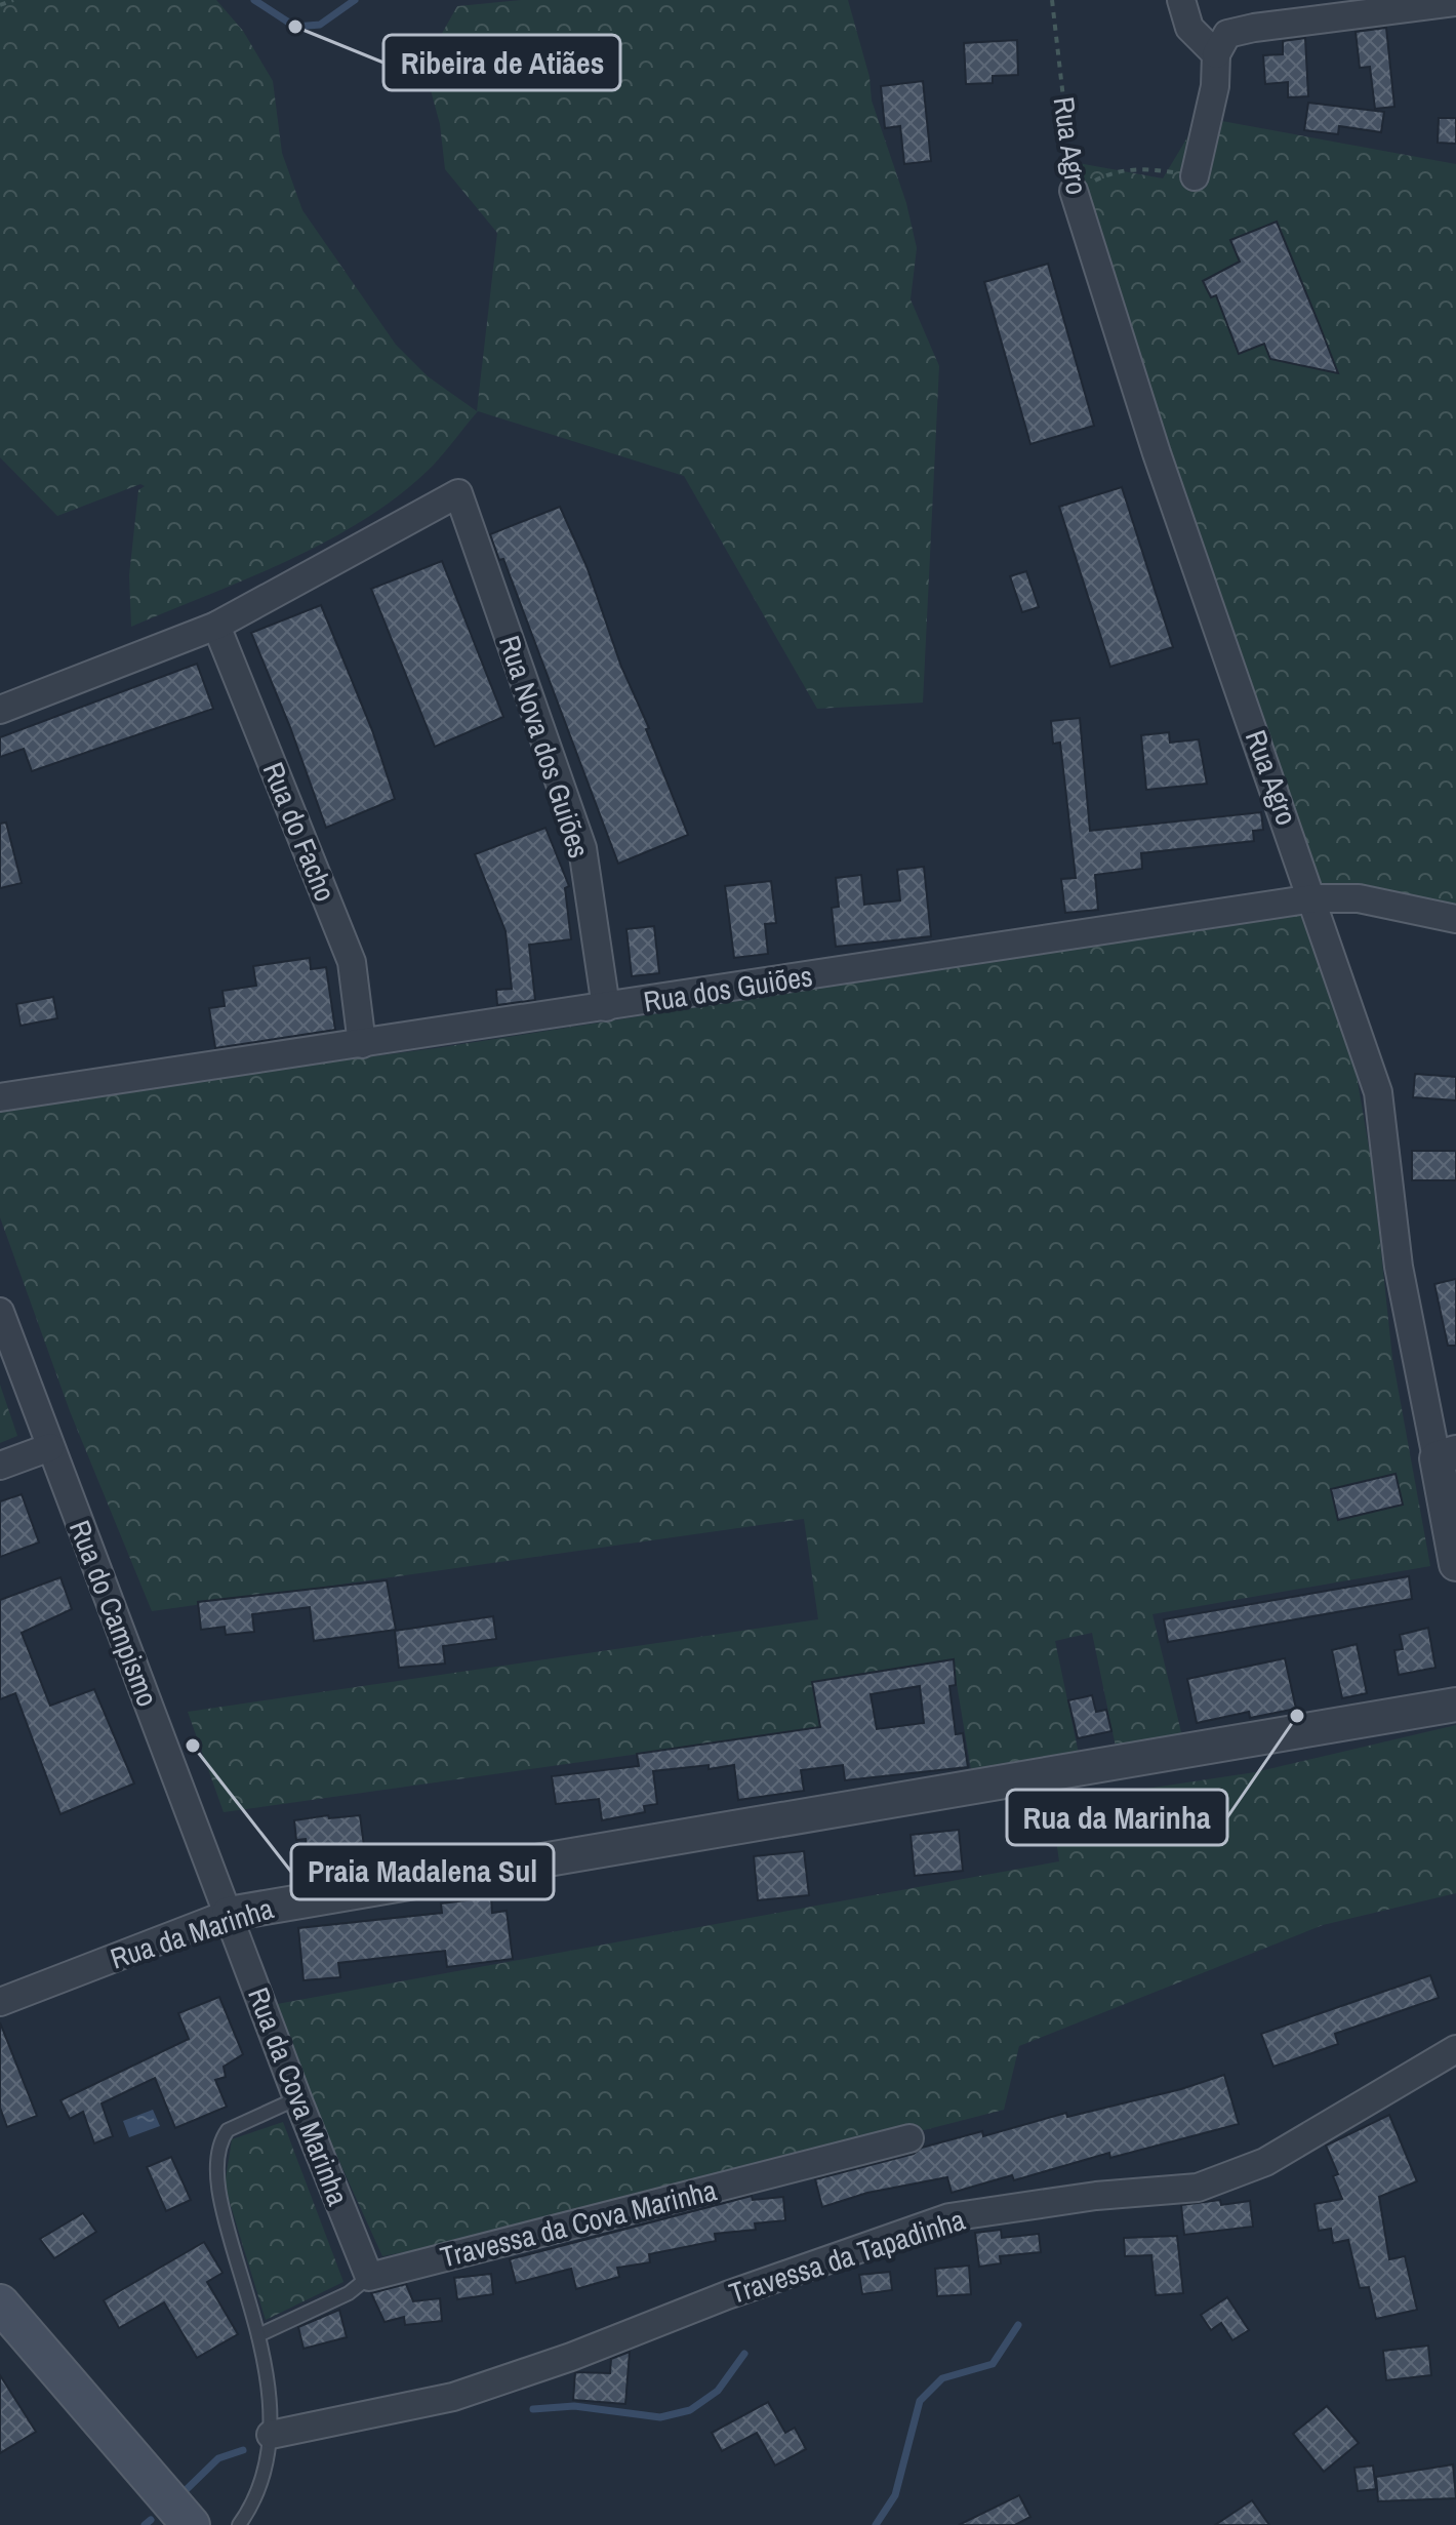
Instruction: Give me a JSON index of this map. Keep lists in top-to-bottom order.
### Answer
{
  "streets": {
    "street": [
      "Rua Agro",
      "Rua Nova dos Guiões",
      "Rua do Facho",
      "Rua dos Guiões",
      "Rua do Campismo",
      "Rua da Marinha",
      "Rua da Cova Marinha",
      "Travessa da Cova Marinha",
      "Travessa da Tapadinha"
    ]
  },
  "crossings": [
    ["Rua Agro", "Rua dos Guiões"],
    ["Rua Nova dos Guiões", "Rua do Facho"],
    ["Rua Nova dos Guiões", "Rua dos Guiões"],
    ["Rua do Facho", "Rua dos Guiões"],
    ["Rua do Campismo", "Rua da Marinha"],
    ["Rua do Campismo", "Rua da Cova Marinha"],
    ["Rua da Marinha", "Rua da Cova Marinha"],
    ["Rua da Cova Marinha", "Travessa da Cova Marinha"]
  ],
  "places": ["Ribeira de Atiães", "Rua da Marinha", "Praia Madalena Sul"]
}
